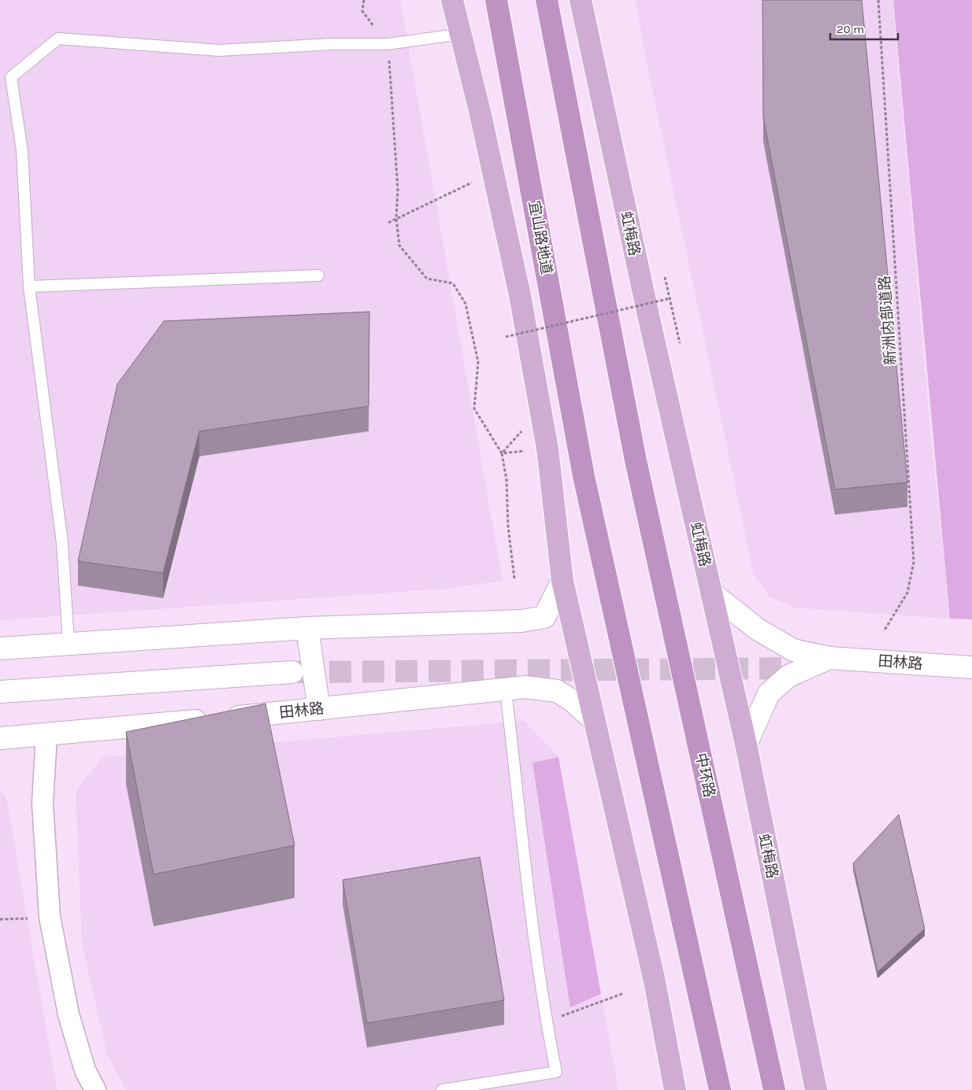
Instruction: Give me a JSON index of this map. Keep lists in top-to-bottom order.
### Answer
{
  "streets": {
    "highway": ["宜山路地道", "中环路"],
    "main road": ["虹梅路"],
    "street": ["田林路"],
    "path": ["新洲内部道路"]
  },
  "crossings": [
    ["虹梅路", "田林路"]
  ],
  "scale_bar": "20 m"
}
